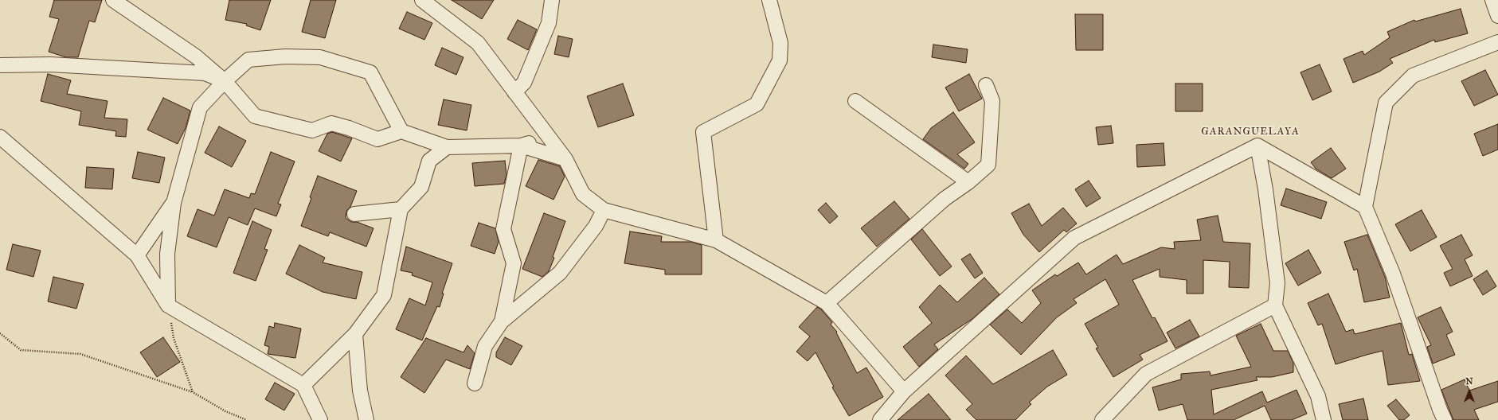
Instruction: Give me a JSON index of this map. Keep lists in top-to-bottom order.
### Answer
{
  "districts": ["GARANGUELAYA"],
  "north": "top"
}
